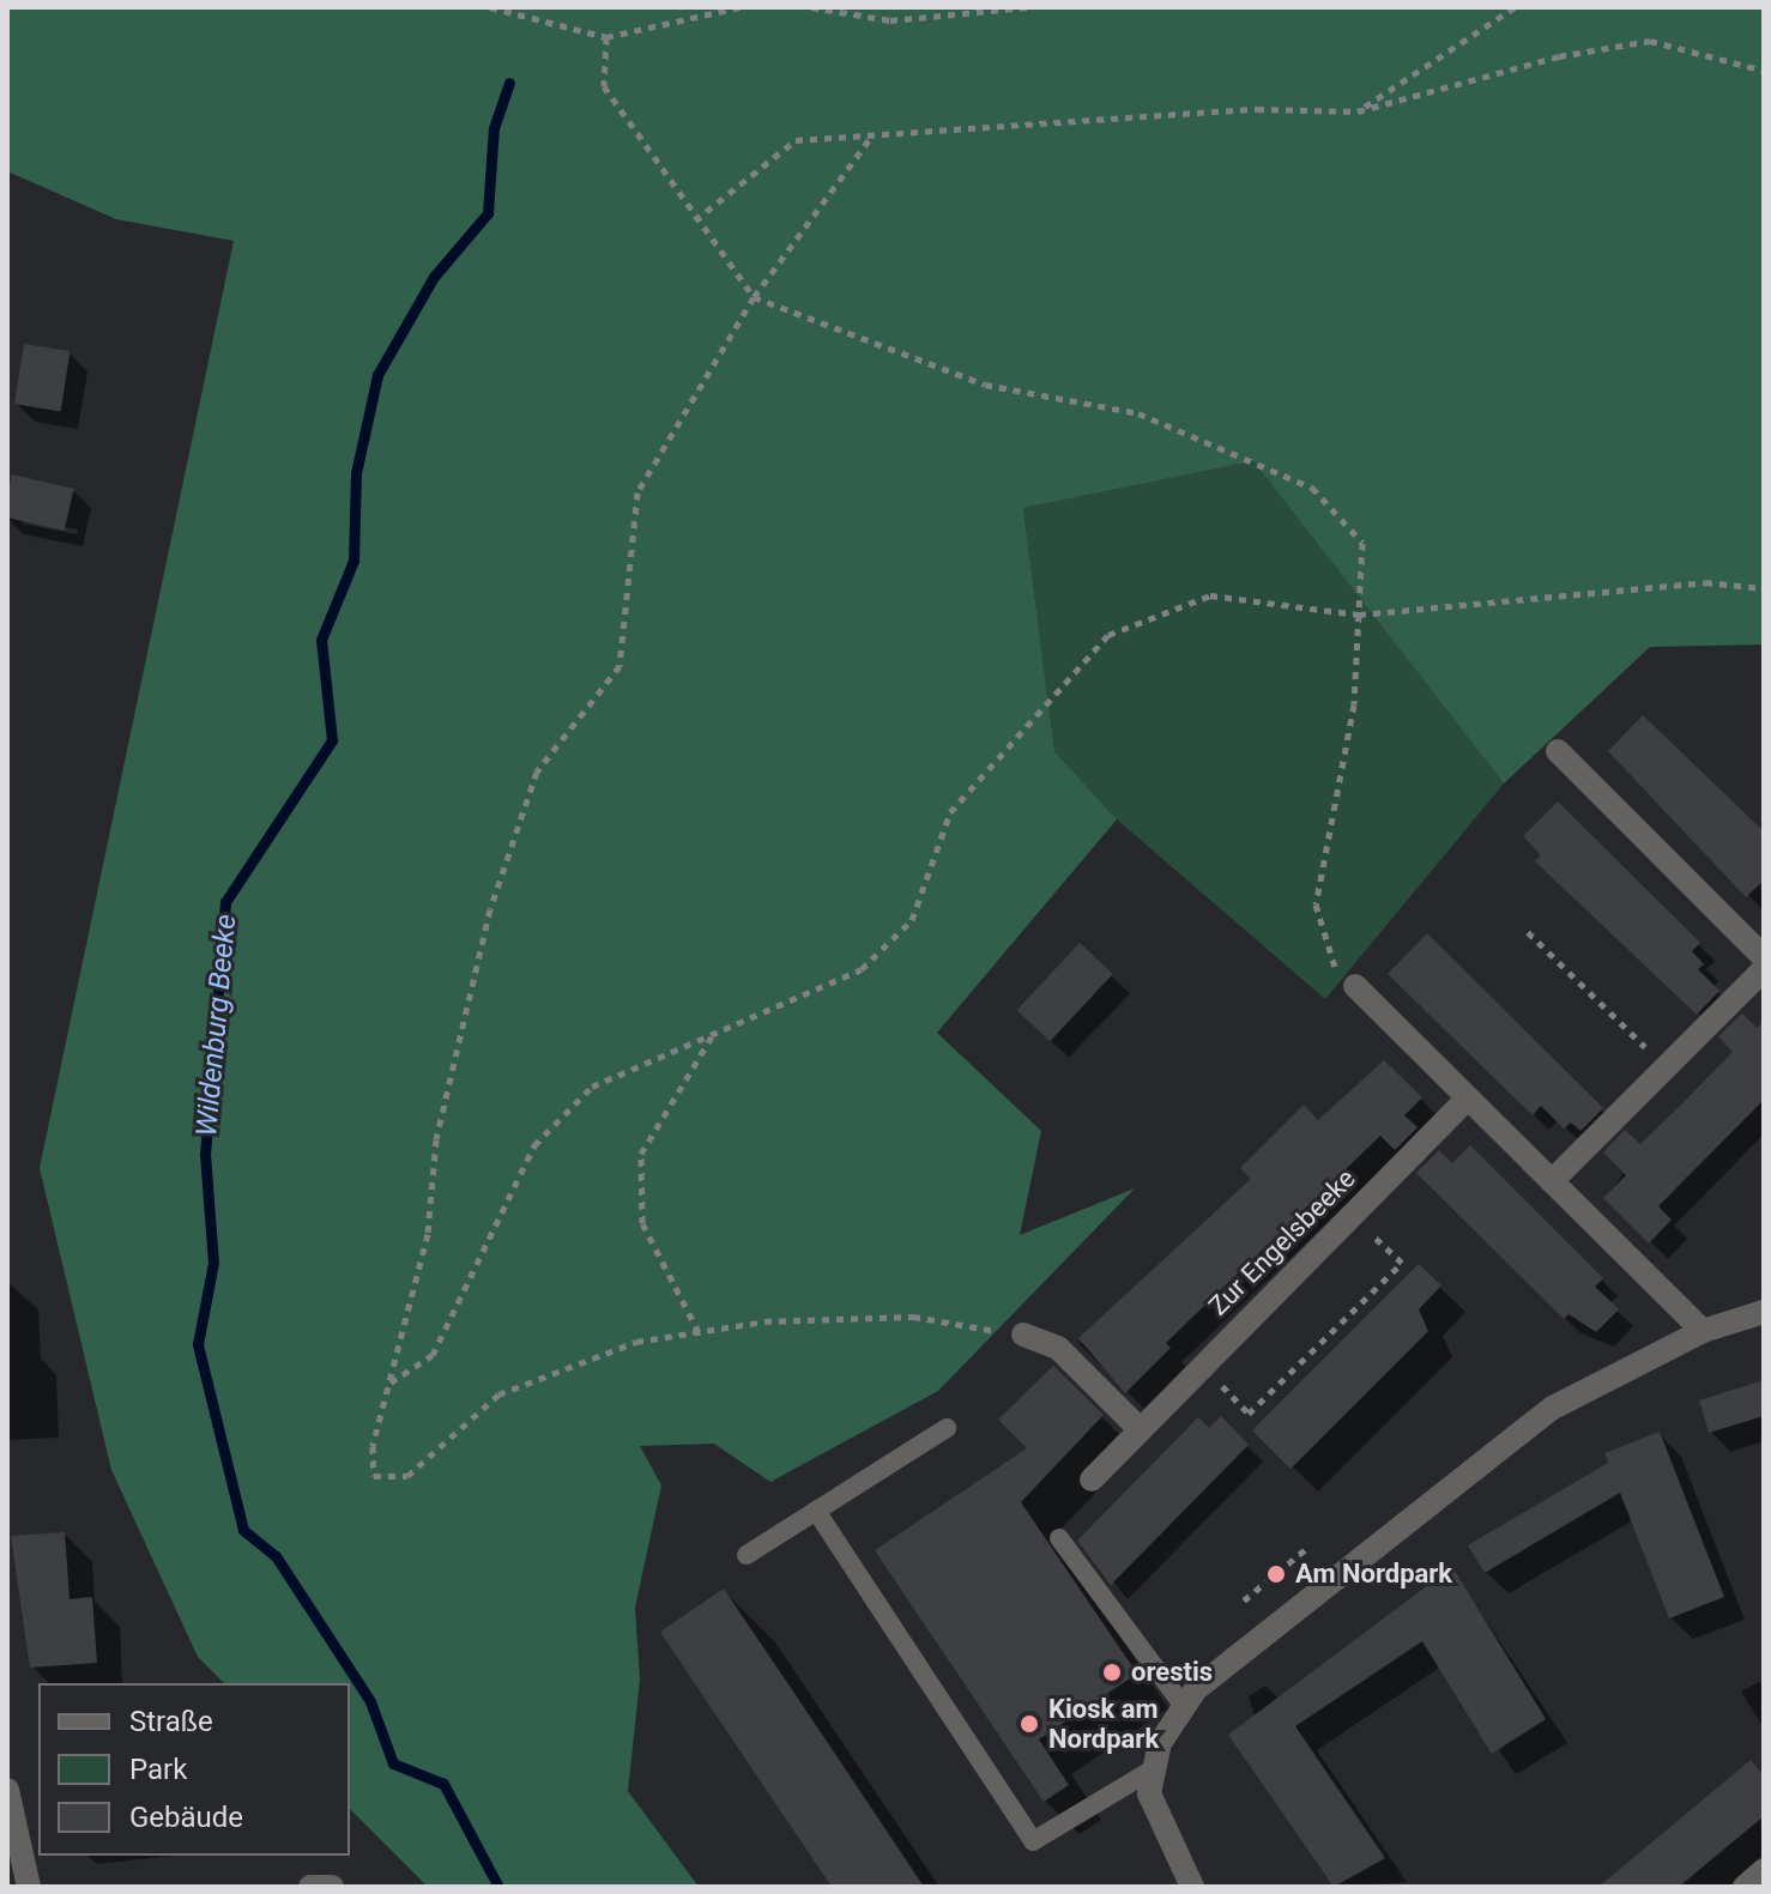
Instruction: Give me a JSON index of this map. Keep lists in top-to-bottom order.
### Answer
{
  "streets": {
    "street": ["Zur Engelsbeeke"]
  },
  "water": ["Wildenburg Beeke"],
  "places": ["Am Nordpark", "orestis", "Kiosk am Nordpark"],
  "legend": ["Straße", "Park", "Gebäude"]
}
